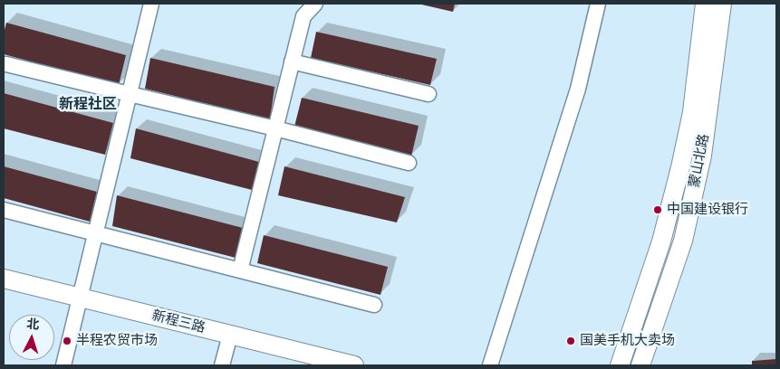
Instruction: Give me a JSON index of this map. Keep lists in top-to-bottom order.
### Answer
{
  "streets": {
    "main road": ["蒙山北路", "新程三路"]
  },
  "districts": ["新程社区"],
  "places": ["中国建设银行", "半程农贸市场", "国美手机大卖场"],
  "north": "top"
}
